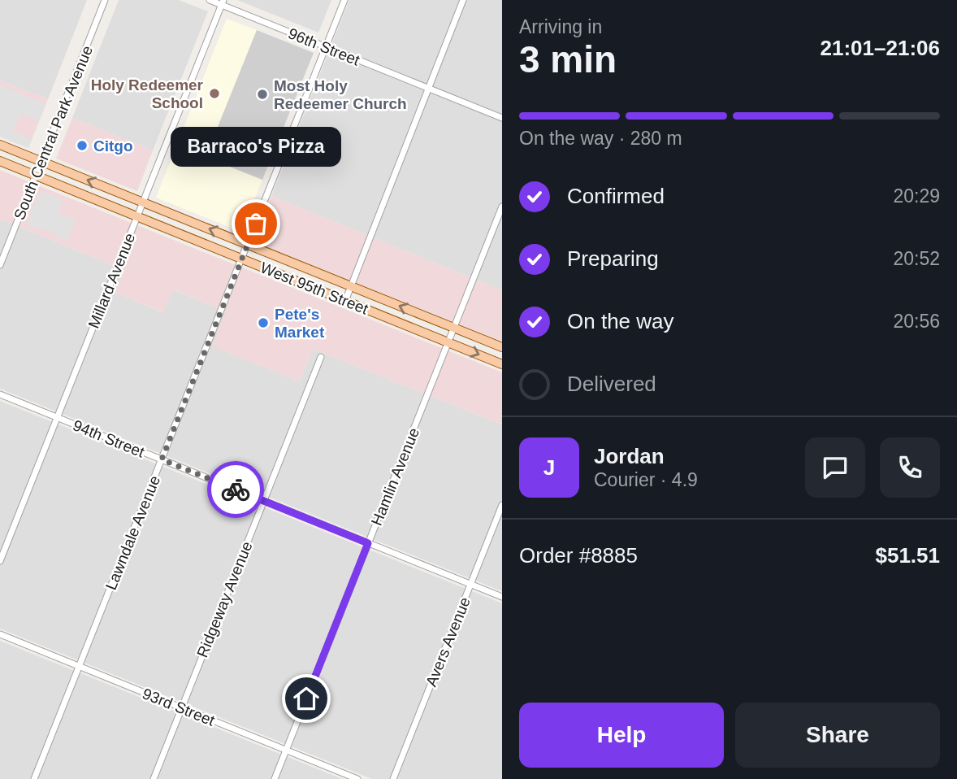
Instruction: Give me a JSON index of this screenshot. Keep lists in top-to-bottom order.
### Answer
{
  "streets": {
    "main road": ["West 95th Street"],
    "street": [
      "96th Street",
      "South Central Park Avenue",
      "Millard Avenue",
      "94th Street",
      "Hamlin Avenue",
      "Lawndale Avenue",
      "Ridgeway Avenue",
      "Avers Avenue",
      "93rd Street"
    ]
  },
  "crossings": [
    ["96th Street", "Millard Avenue"],
    ["96th Street", "Lawndale Avenue"],
    ["South Central Park Avenue", "West 95th Street"],
    ["Millard Avenue", "West 95th Street"],
    ["Millard Avenue", "94th Street"],
    ["West 95th Street", "Hamlin Avenue"],
    ["West 95th Street", "Lawndale Avenue"],
    ["94th Street", "Hamlin Avenue"],
    ["94th Street", "Lawndale Avenue"],
    ["94th Street", "Ridgeway Avenue"],
    ["94th Street", "Avers Avenue"],
    ["Hamlin Avenue", "93rd Street"],
    ["Lawndale Avenue", "93rd Street"],
    ["Ridgeway Avenue", "93rd Street"]
  ],
  "places": [
    "Holy Redeemer School",
    "Most Holy Redeemer Church",
    "Citgo",
    "Barraco's Pizza",
    "Pete's Market"
  ],
  "page": {
    "heading": ["3 min", "Arriving in", "21:01–21:06"],
    "panel": [
      "Jordan",
      "Courier · 4.9",
      "Order #8885",
      "$51.51"
    ],
    "bar": "On the way · 280 m",
    "bubble": "Barraco's Pizza",
    "list": [
      ["Confirmed", "20:29"],
      ["Preparing", "20:52"],
      ["On the way", "20:56"],
      "Delivered"
    ],
    "round": "J",
    "buttons": ["Help", "Share"]
  }
}
